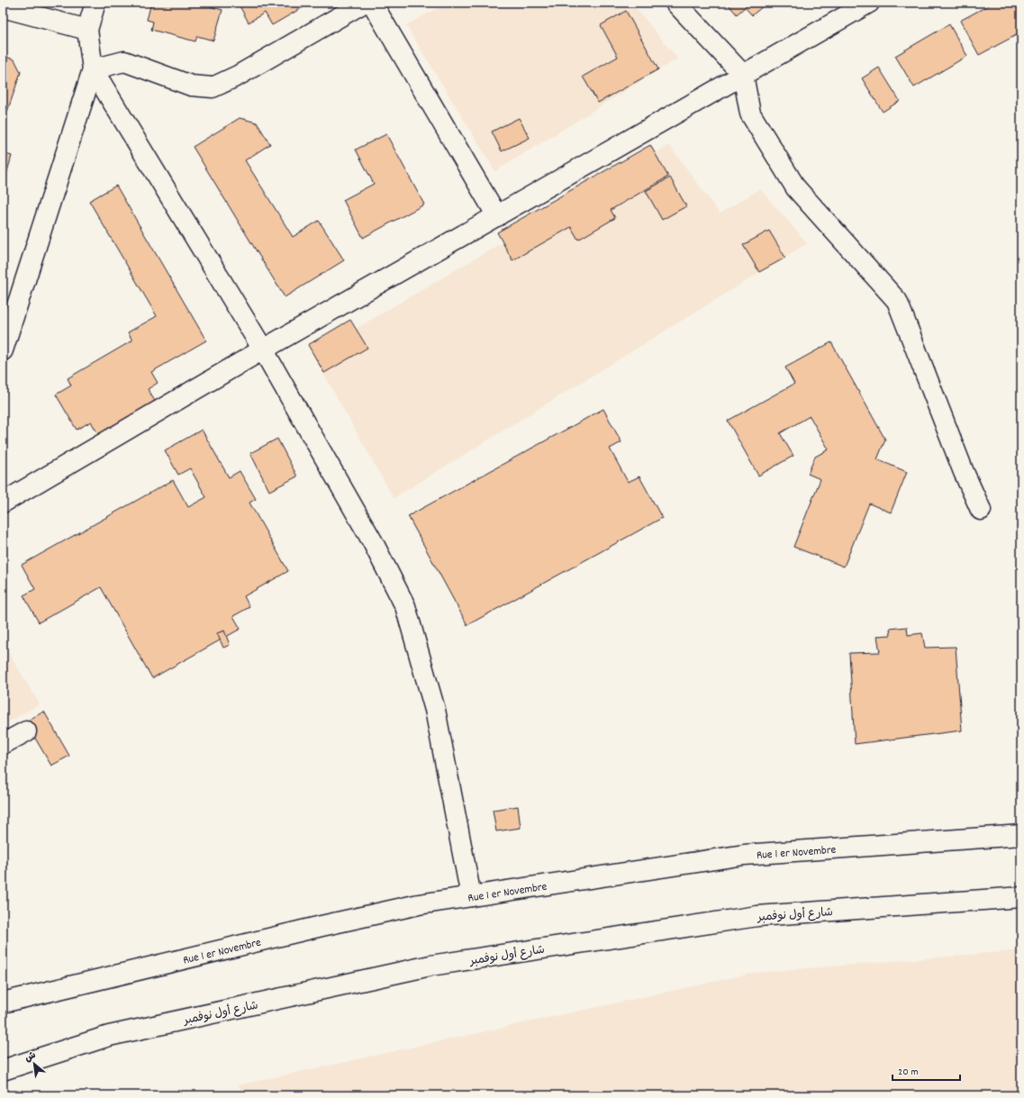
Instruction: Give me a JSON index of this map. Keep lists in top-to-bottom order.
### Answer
{
  "streets": {
    "street": ["Rue 1 er Novembre", "شارع أول نوفمبر"]
  },
  "scale_bar": "20 m",
  "north": "top left"
}
